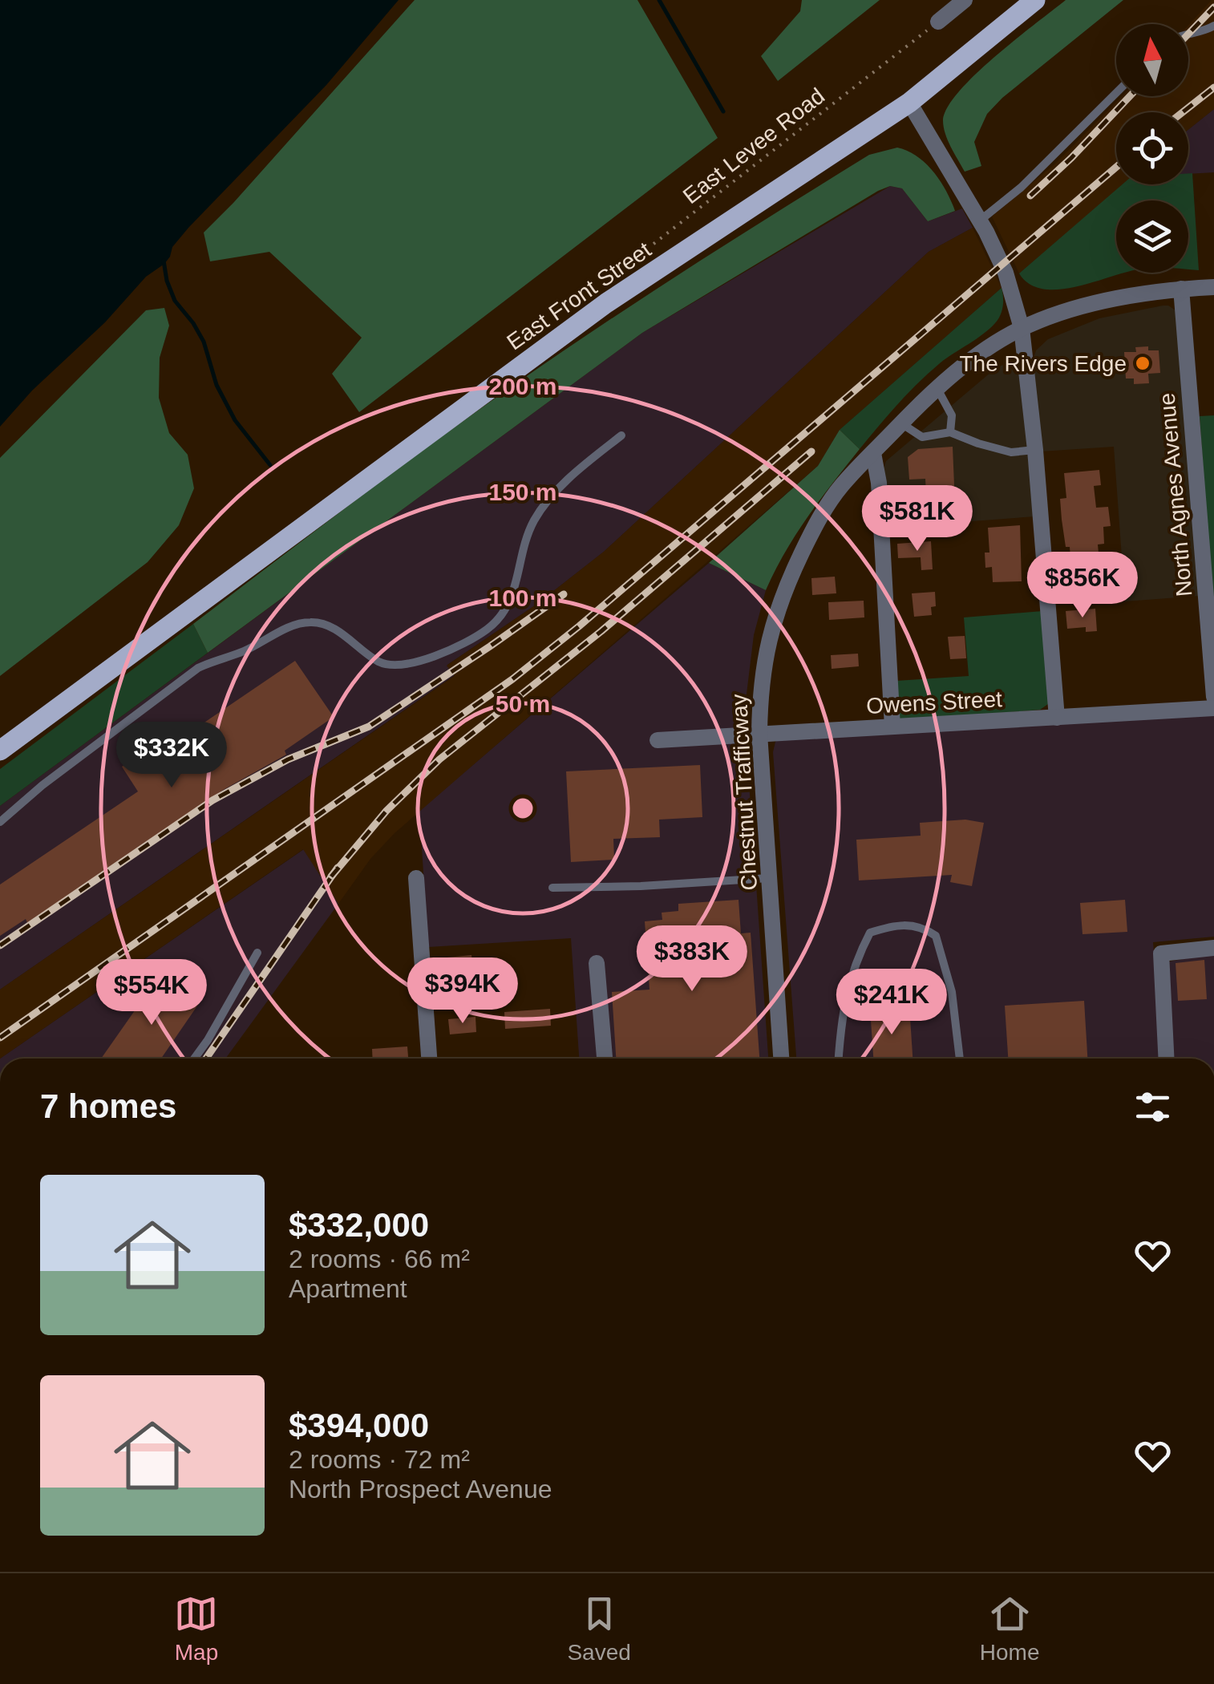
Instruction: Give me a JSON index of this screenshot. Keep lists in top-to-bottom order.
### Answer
{
  "streets": {
    "main road": ["East Front Street"],
    "street": ["North Agnes Avenue", "Owens Street", "Chestnut Trafficway"],
    "path": ["East Levee Road"]
  },
  "crossings": [
    ["East Levee Road", "East Front Street"],
    ["North Agnes Avenue", "Chestnut Trafficway"],
    ["Owens Street", "Chestnut Trafficway"]
  ],
  "places": ["The Rivers Edge"],
  "north": "top",
  "page": {
    "price": [
      "$581K",
      "$856K",
      "$332K",
      "$383K",
      "$394K",
      "$554K",
      "$241K"
    ],
    "heading": "7 homes",
    "list": [
      {
        "name": "$332,000",
        "note": "2 rooms · 66 m² · Apartment"
      },
      {
        "name": "$394,000",
        "note": "2 rooms · 72 m² · North Prospect Avenue"
      }
    ],
    "tabs": ["Map", "Saved", "Home"]
  },
  "rings": [
    "200 m",
    "150 m",
    "100 m",
    "50 m"
  ]
}
